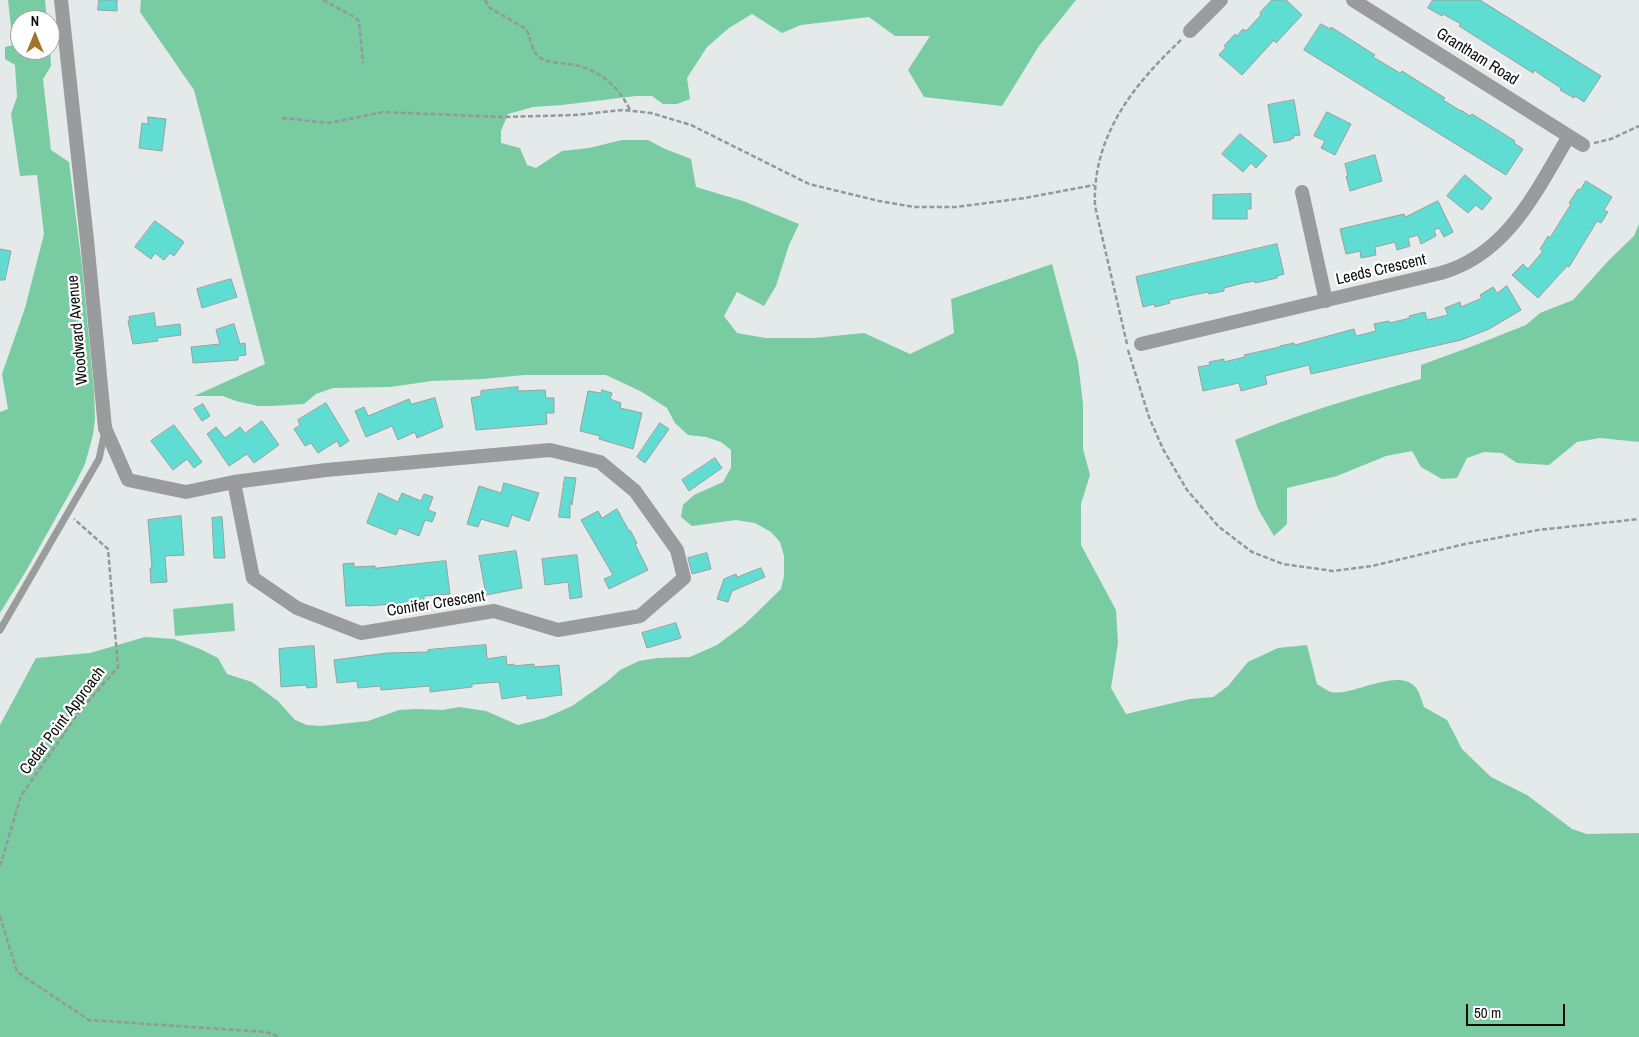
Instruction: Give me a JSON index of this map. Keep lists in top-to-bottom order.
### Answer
{
  "streets": {
    "street": [
      "Grantham Road",
      "Leeds Crescent",
      "Woodward Avenue",
      "Conifer Crescent"
    ],
    "path": ["Cedar Point Approach"]
  },
  "crossings": [
    ["Grantham Road", "Leeds Crescent"],
    ["Woodward Avenue", "Conifer Crescent"],
    ["Woodward Avenue", "Cedar Point Approach"]
  ],
  "scale_bar": "50 m",
  "north": "top"
}
